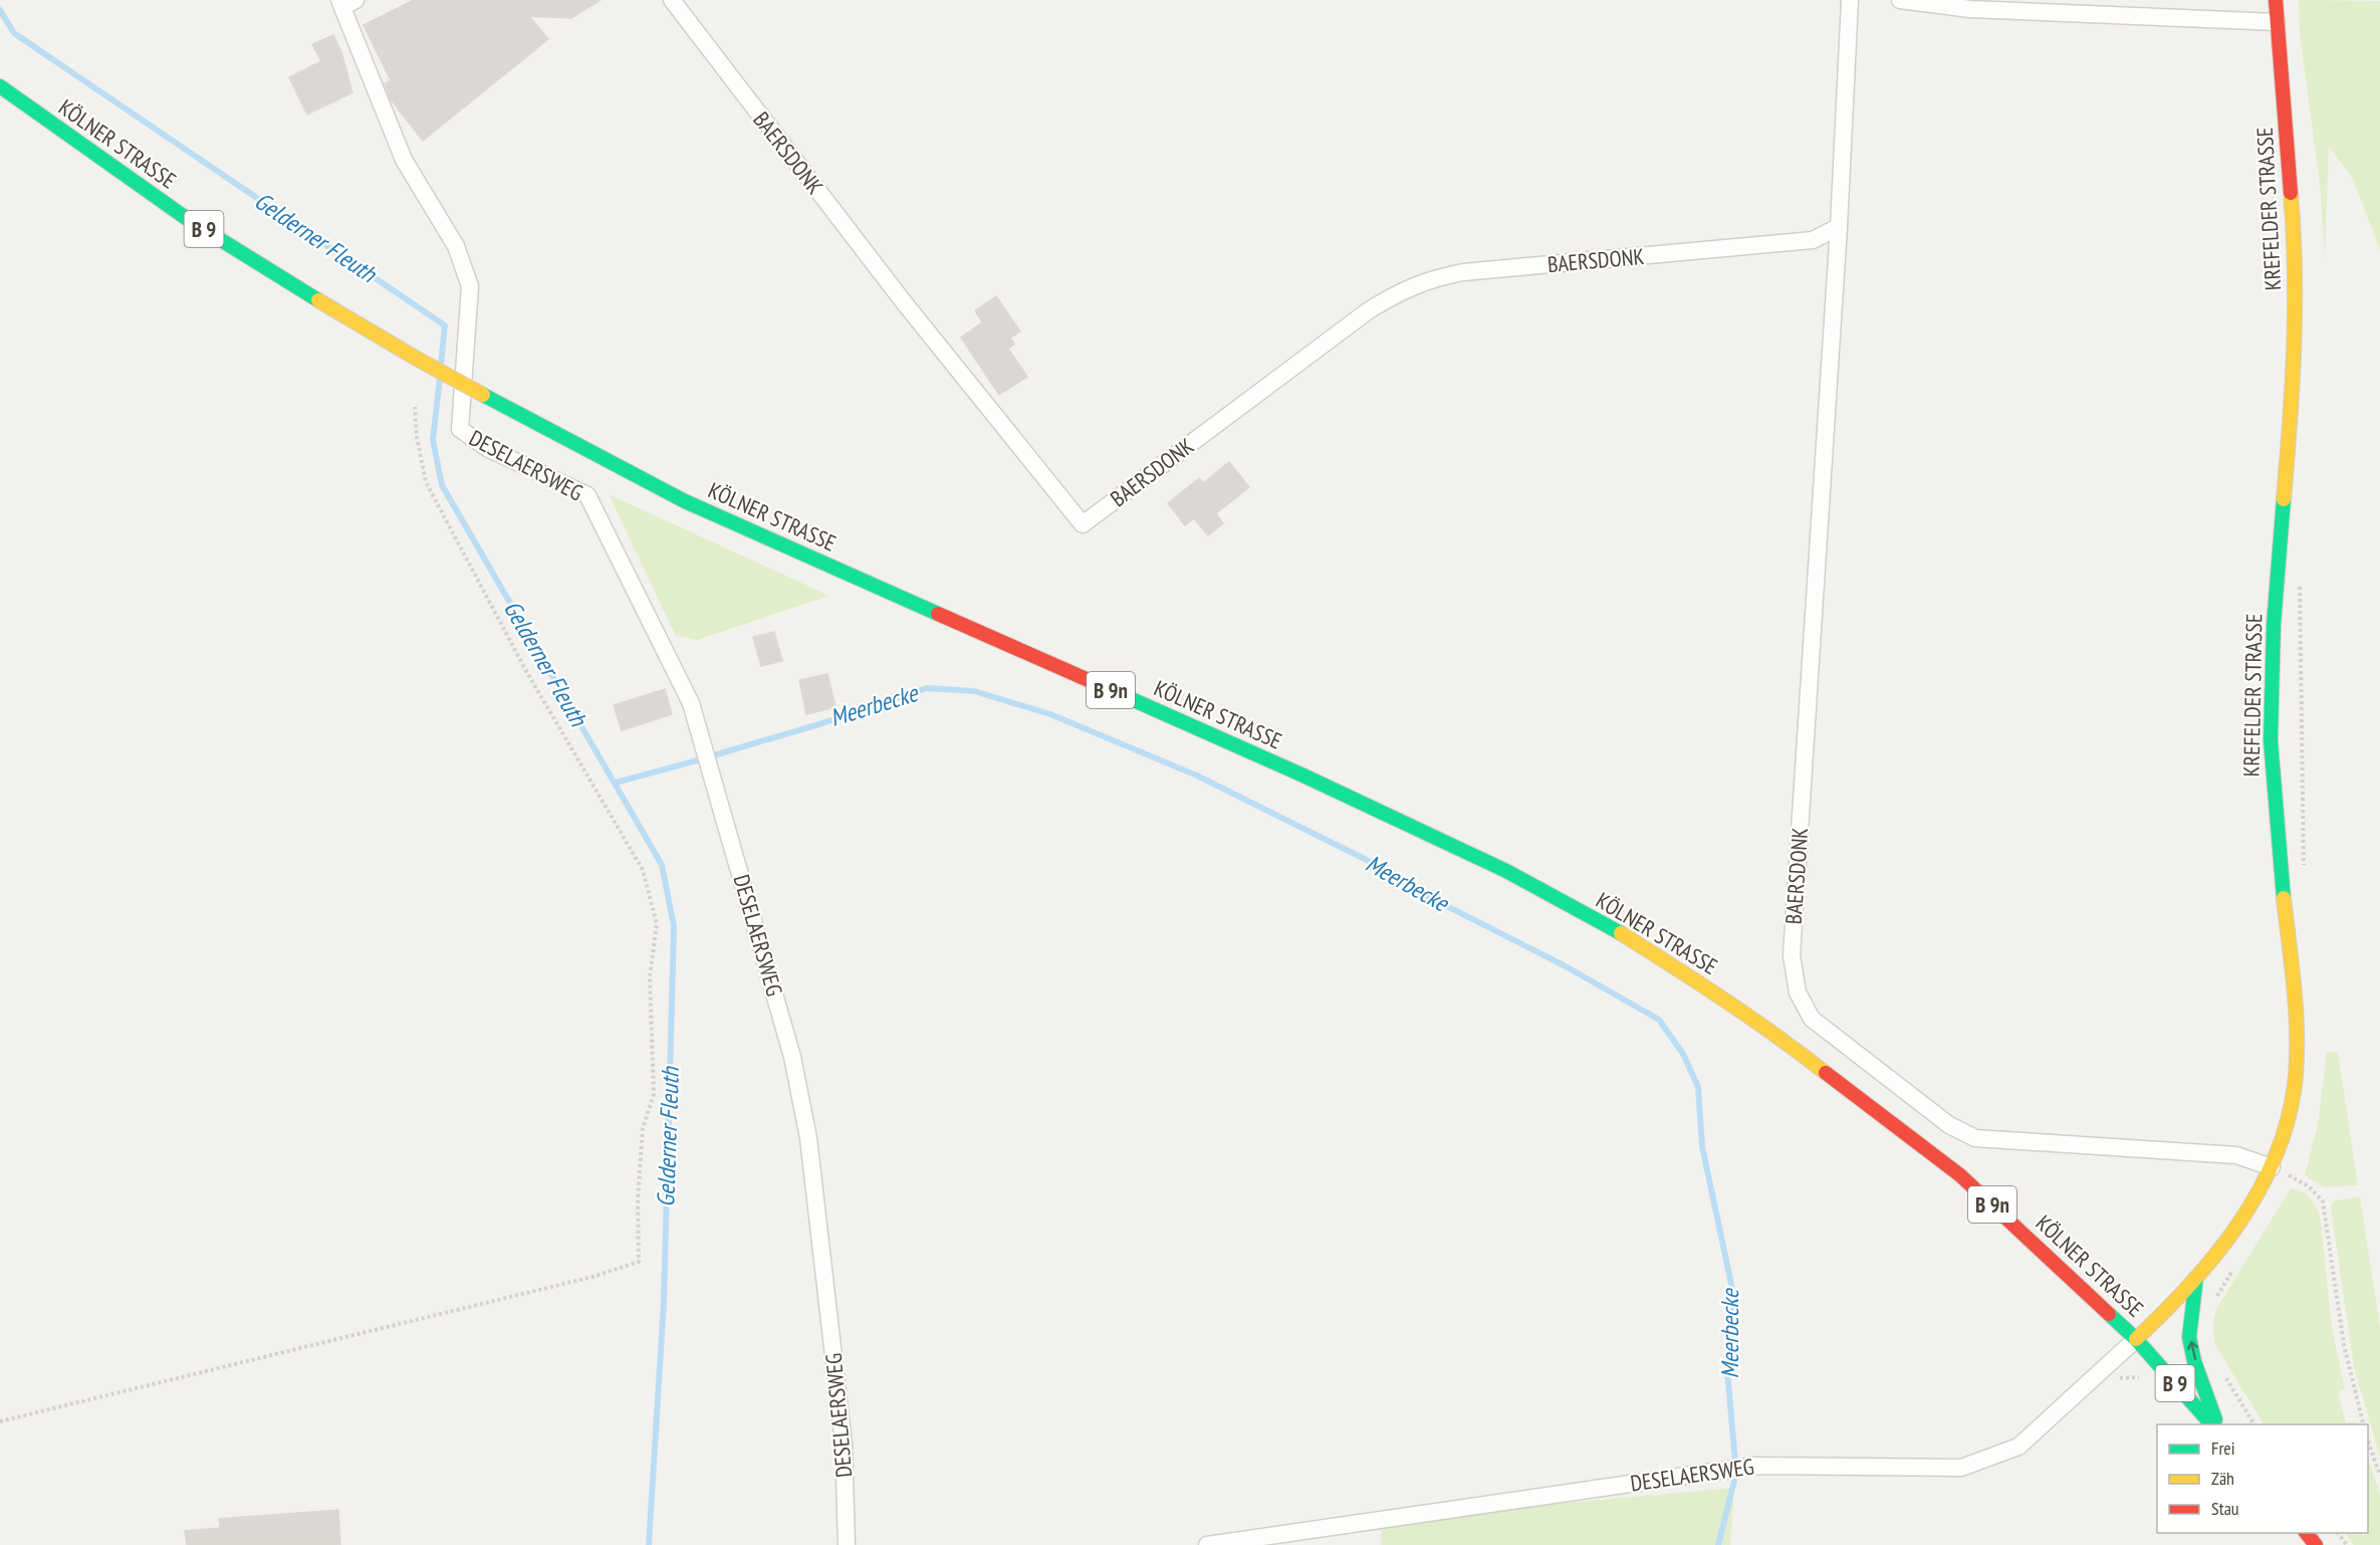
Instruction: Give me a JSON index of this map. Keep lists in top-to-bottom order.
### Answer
{
  "streets": {
    "main road": [
      "KÖLNER STRASSE",
      "KREFELDER STRASSE",
      "B 9",
      "B 9n"
    ],
    "street": ["BAERSDONK", "DESELAERSWEG"]
  },
  "crossings": [
    ["KÖLNER STRASSE", "KREFELDER STRASSE"],
    ["KÖLNER STRASSE", "DESELAERSWEG"],
    ["BAERSDONK", "KREFELDER STRASSE"],
    ["KREFELDER STRASSE", "DESELAERSWEG"]
  ],
  "water": ["Gelderner Fleuth", "Meerbecke"],
  "legend": ["Frei", "Zäh", "Stau"]
}
